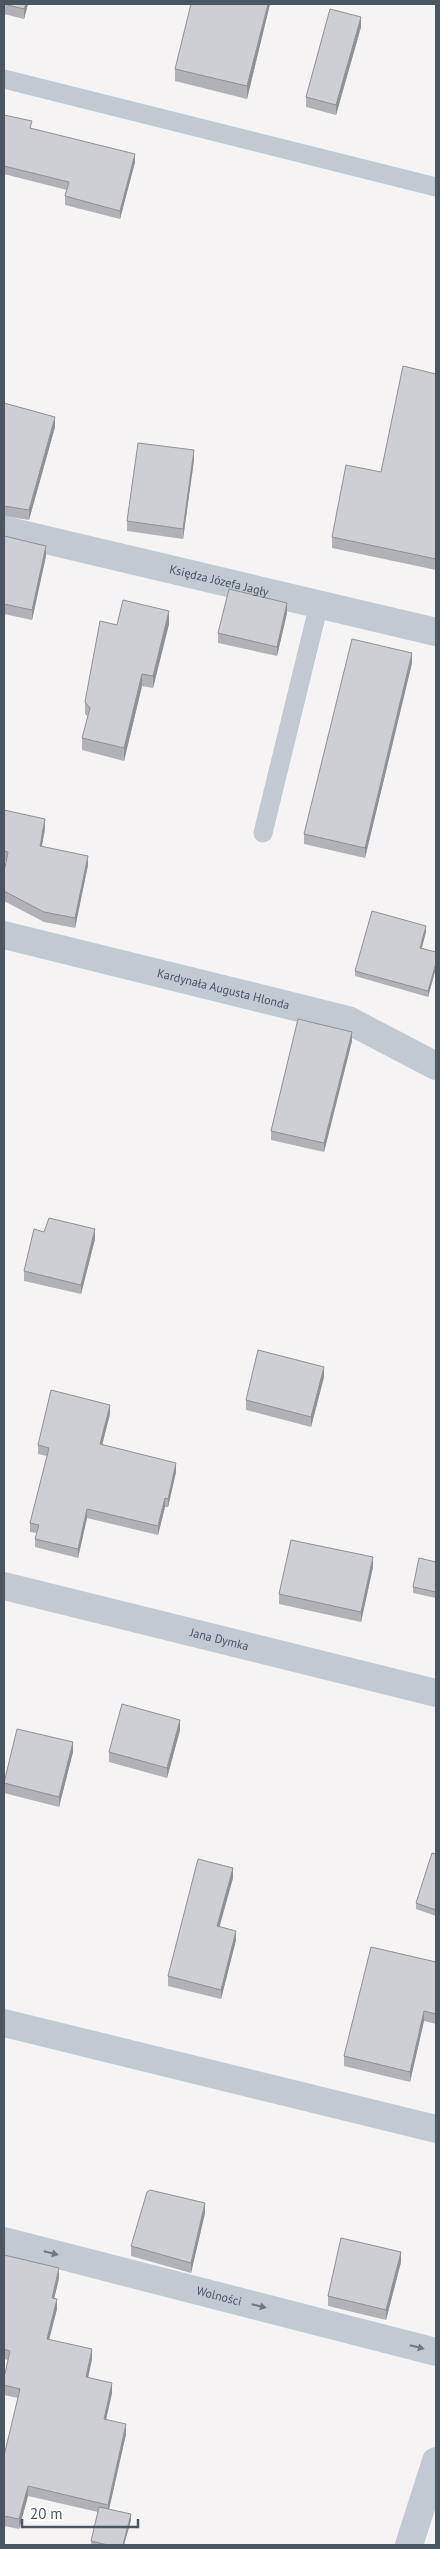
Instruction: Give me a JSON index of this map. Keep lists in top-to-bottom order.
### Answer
{
  "streets": {
    "street": [
      "Księdza Józefa Jagły",
      "Kardynała Augusta Hlonda",
      "Jana Dymka",
      "Wolności"
    ]
  },
  "scale_bar": "20 m"
}
